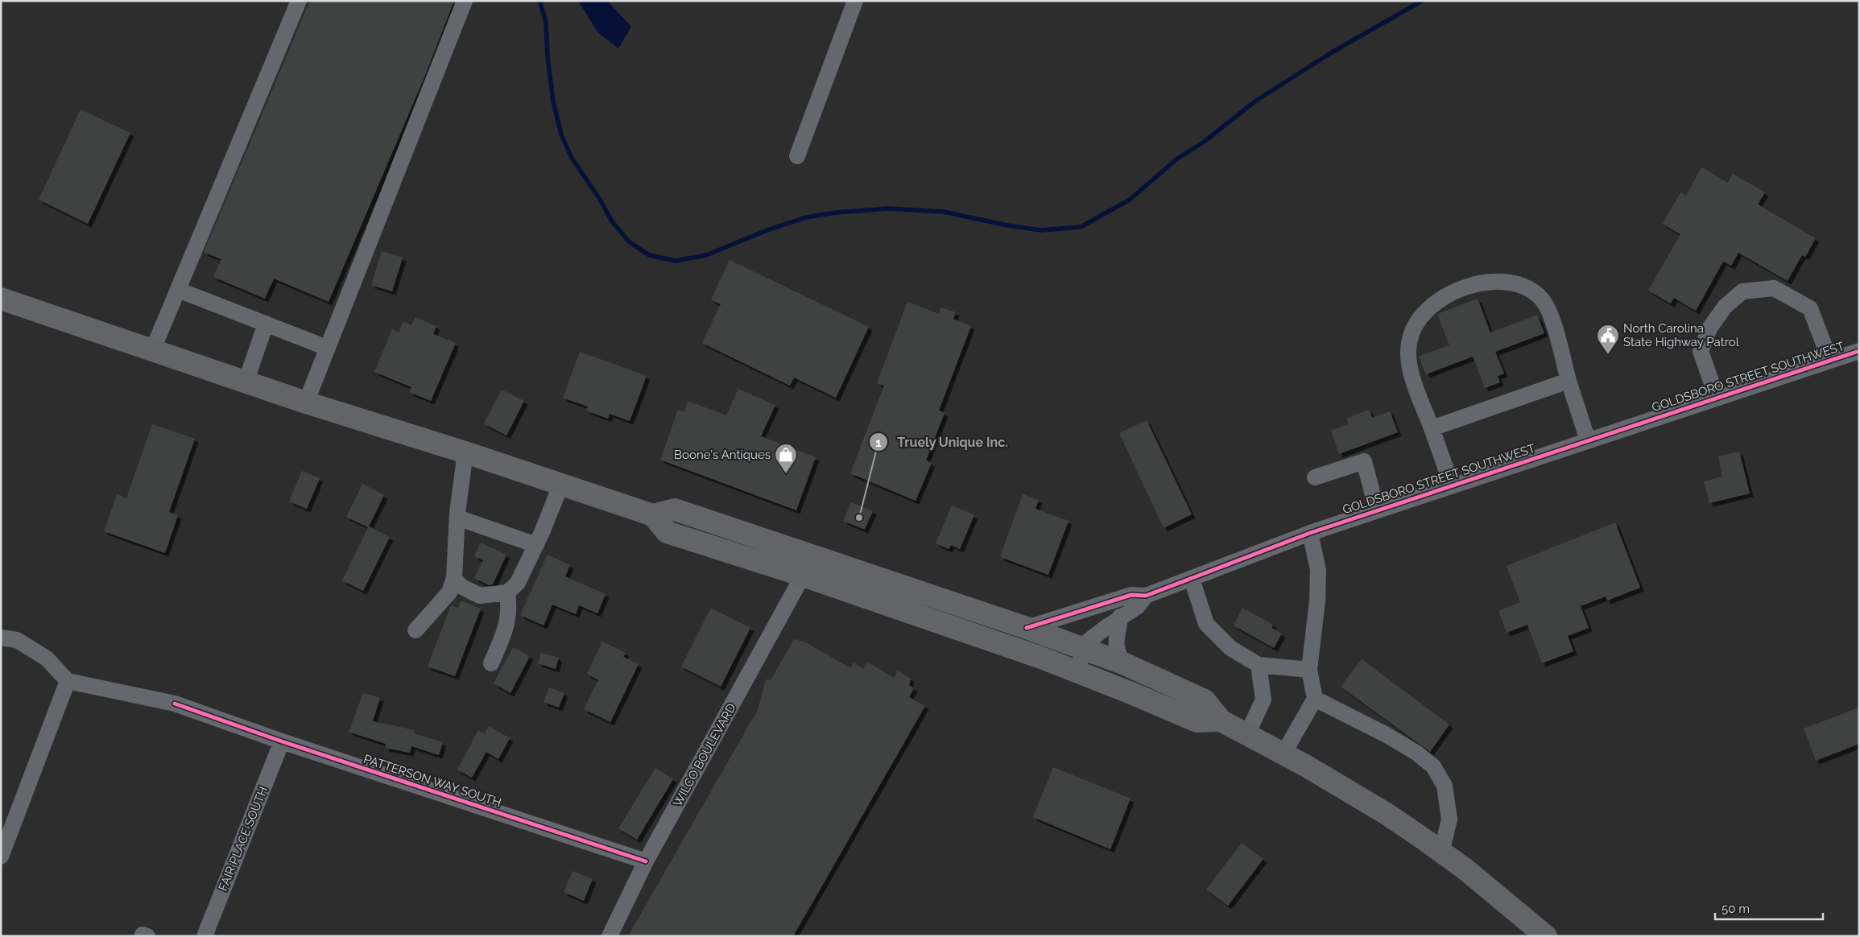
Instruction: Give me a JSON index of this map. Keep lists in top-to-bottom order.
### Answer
{
  "streets": {
    "street": [
      "GOLDSBORO STREET SOUTHWEST",
      "WILCO BOULEVARD",
      "PATTERSON WAY SOUTH",
      "FAIR PLACE SOUTH"
    ]
  },
  "crossings": [
    ["WILCO BOULEVARD", "PATTERSON WAY SOUTH"],
    ["PATTERSON WAY SOUTH", "FAIR PLACE SOUTH"]
  ],
  "places": {
    "public building": ["North Carolina State Highway Patrol"],
    "shop": ["Boone's Antiques"],
    "other": ["Truely Unique Inc."]
  },
  "scale_bar": "50 m"
}
